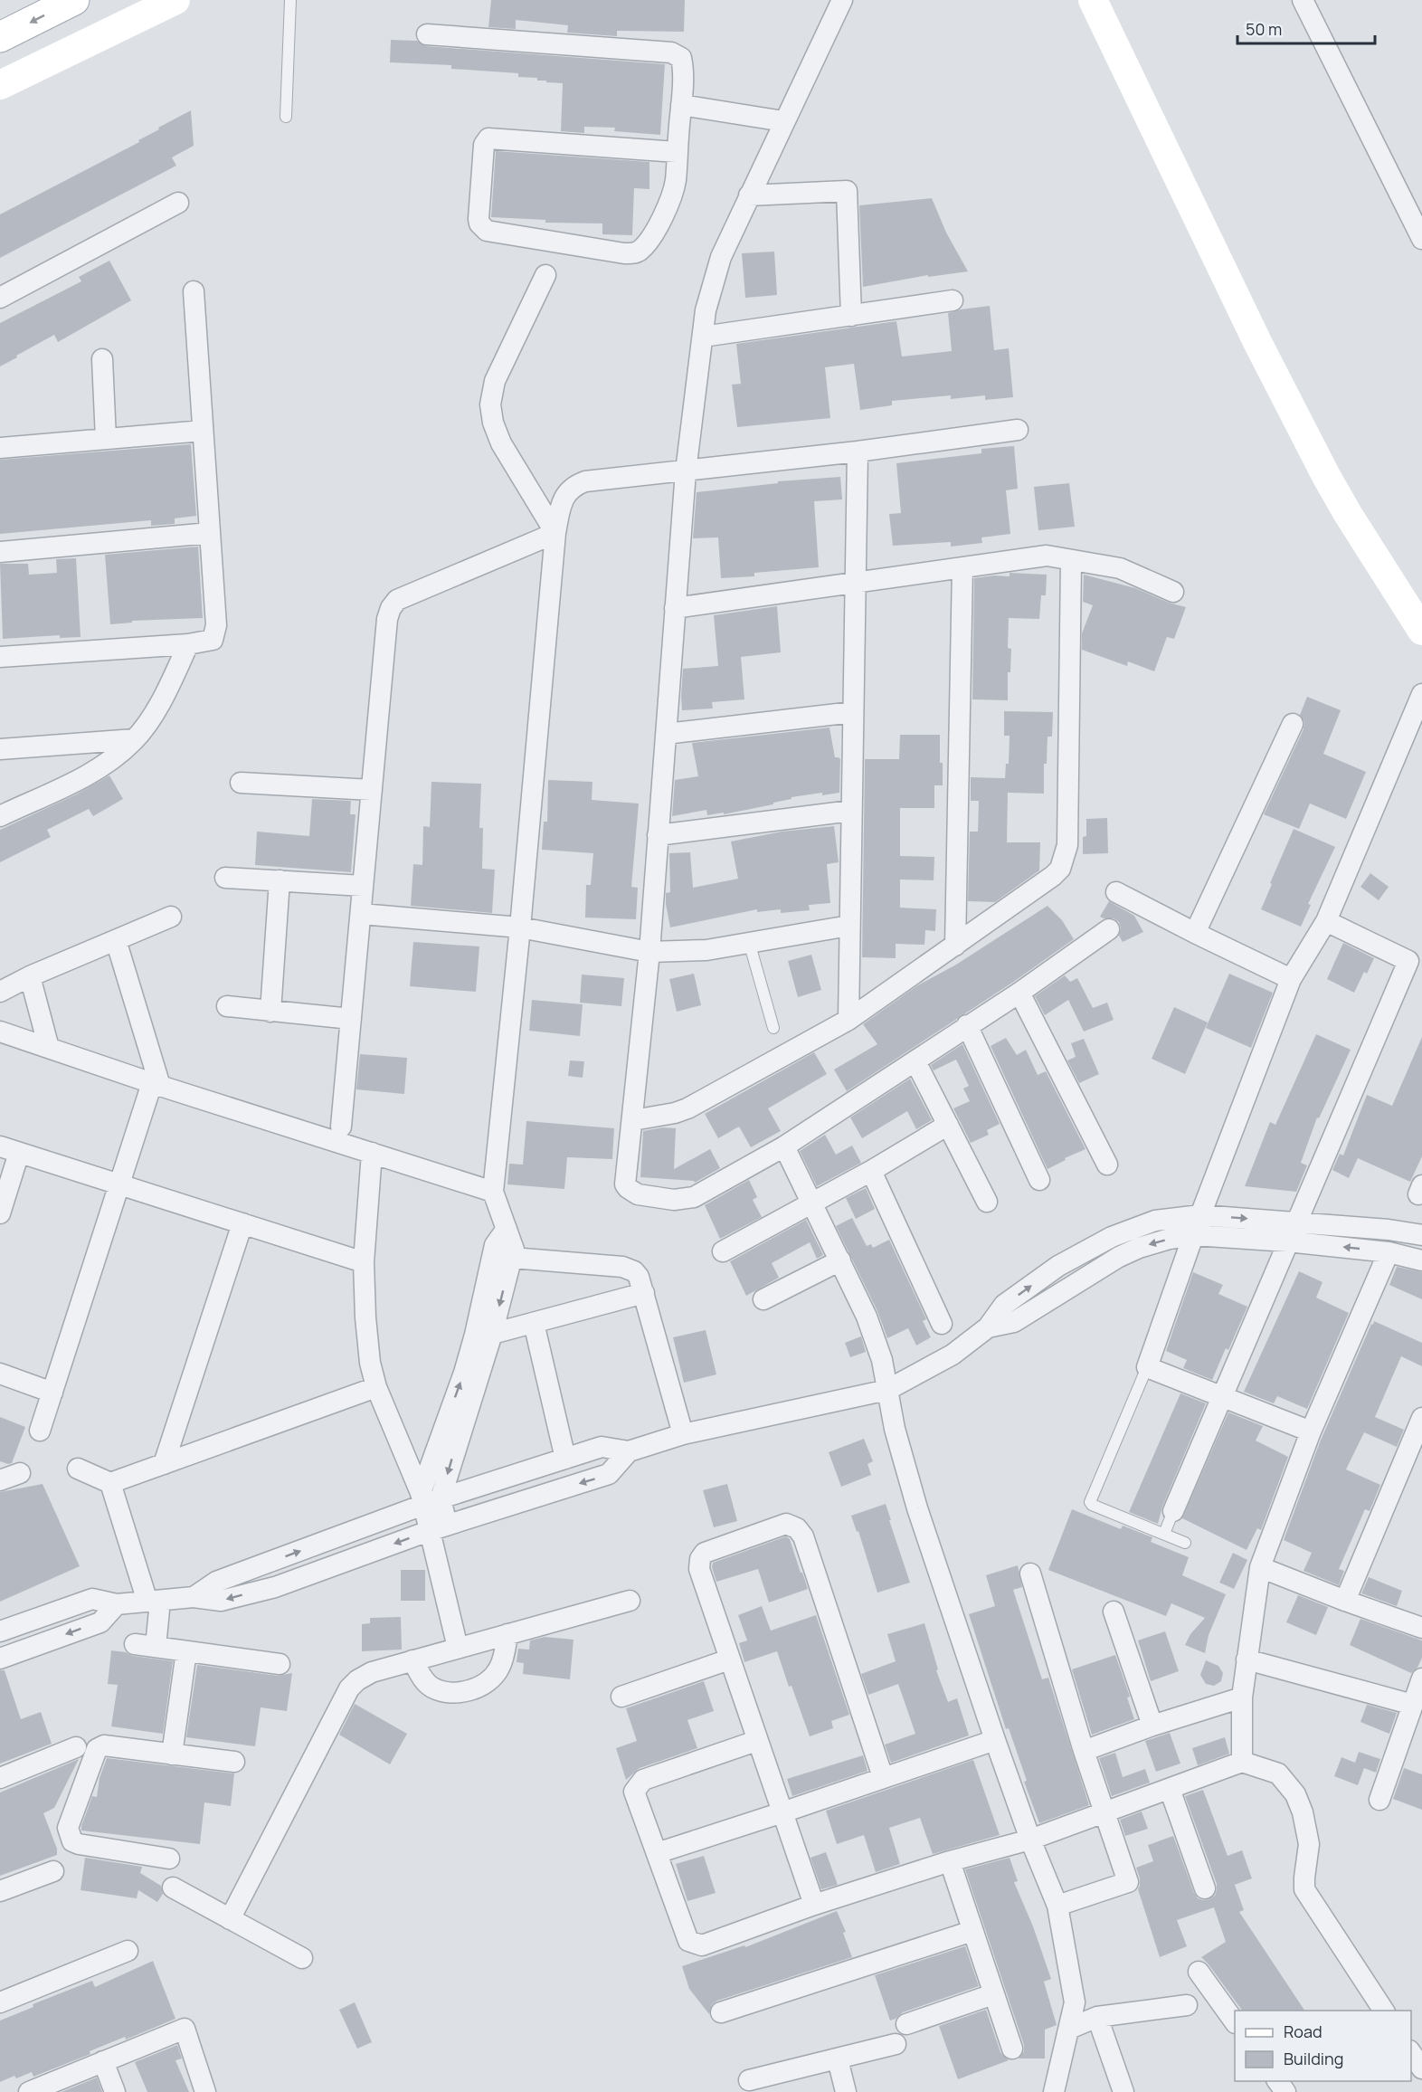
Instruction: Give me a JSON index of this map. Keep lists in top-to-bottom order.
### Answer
{
  "legend": ["Road", "Building"],
  "scale_bar": "50 m"
}
